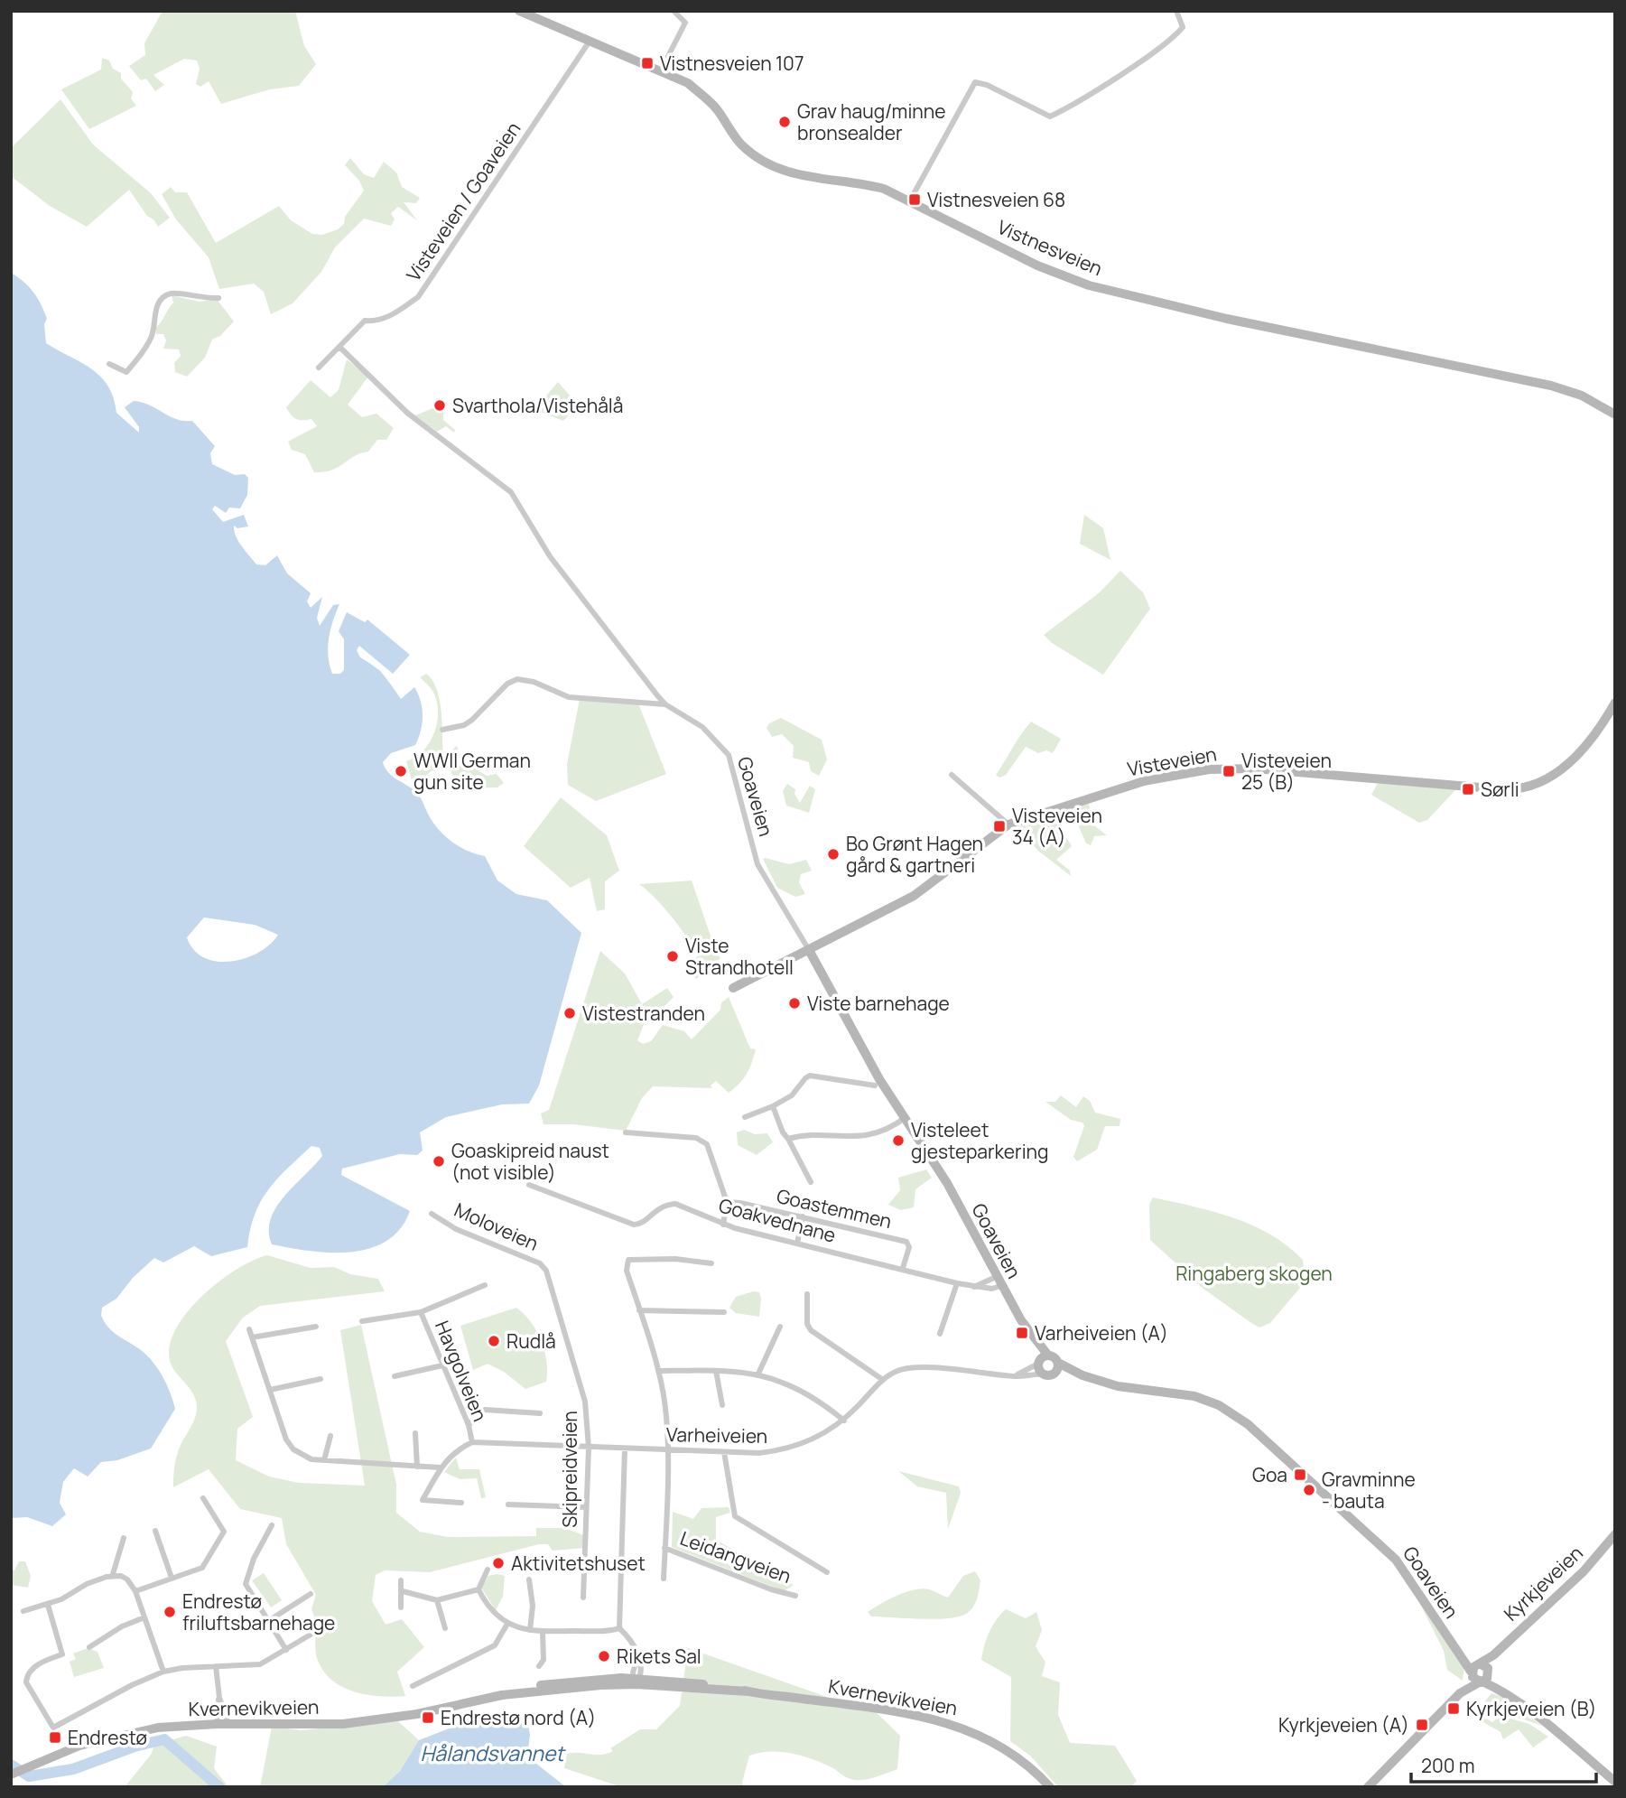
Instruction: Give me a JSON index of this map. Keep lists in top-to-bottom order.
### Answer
{
  "streets": {
    "main road": [
      "Vistnesveien",
      "Visteveien",
      "Goaveien",
      "Kyrkjeveien",
      "Kvernevikveien"
    ],
    "street": [
      "Visteveien / Goaveien",
      "Goastemmen",
      "Goakvednane",
      "Moloveien",
      "Havgolveien",
      "Varheiveien",
      "Skipreidveien",
      "Leidangveien"
    ]
  },
  "crossings": [
    ["Visteveien / Goaveien", "Vistnesveien"],
    ["Visteveien / Goaveien", "Goaveien"],
    ["Visteveien", "Goaveien"],
    ["Goaveien", "Goakvednane"],
    ["Goaveien", "Varheiveien"],
    ["Goaveien", "Kyrkjeveien"],
    ["Goastemmen", "Goakvednane"],
    ["Moloveien", "Skipreidveien"],
    ["Havgolveien", "Varheiveien"],
    ["Varheiveien", "Skipreidveien"]
  ],
  "water": ["Hålandsvannet"],
  "parks": ["Ringaberg skogen"],
  "places": {
    "transit": [
      "Vistnesveien 107",
      "Vistnesveien 68",
      "Visteveien 25 (B)",
      "Sørli",
      "Visteveien 34 (A)",
      "Varheiveien (A)",
      "Goa",
      "Kyrkjeveien (B)",
      "Endrestø nord (A)",
      "Kyrkjeveien (A)",
      "Endrestø"
    ],
    "other": [
      "Grav haug/minne bronsealder",
      "Svarthola/Vistehålå",
      "WWII German gun site",
      "Bo Grønt Hagen gård & gartneri",
      "Viste Strandhotell",
      "Viste barnehage",
      "Vistestranden",
      "Visteleet gjesteparkering",
      "Goaskipreid naust (not visible)",
      "Rudlå",
      "Gravminne - bauta",
      "Aktivitetshuset",
      "Endrestø friluftsbarnehage",
      "Rikets Sal"
    ]
  },
  "scale_bar": "200 m"
}
